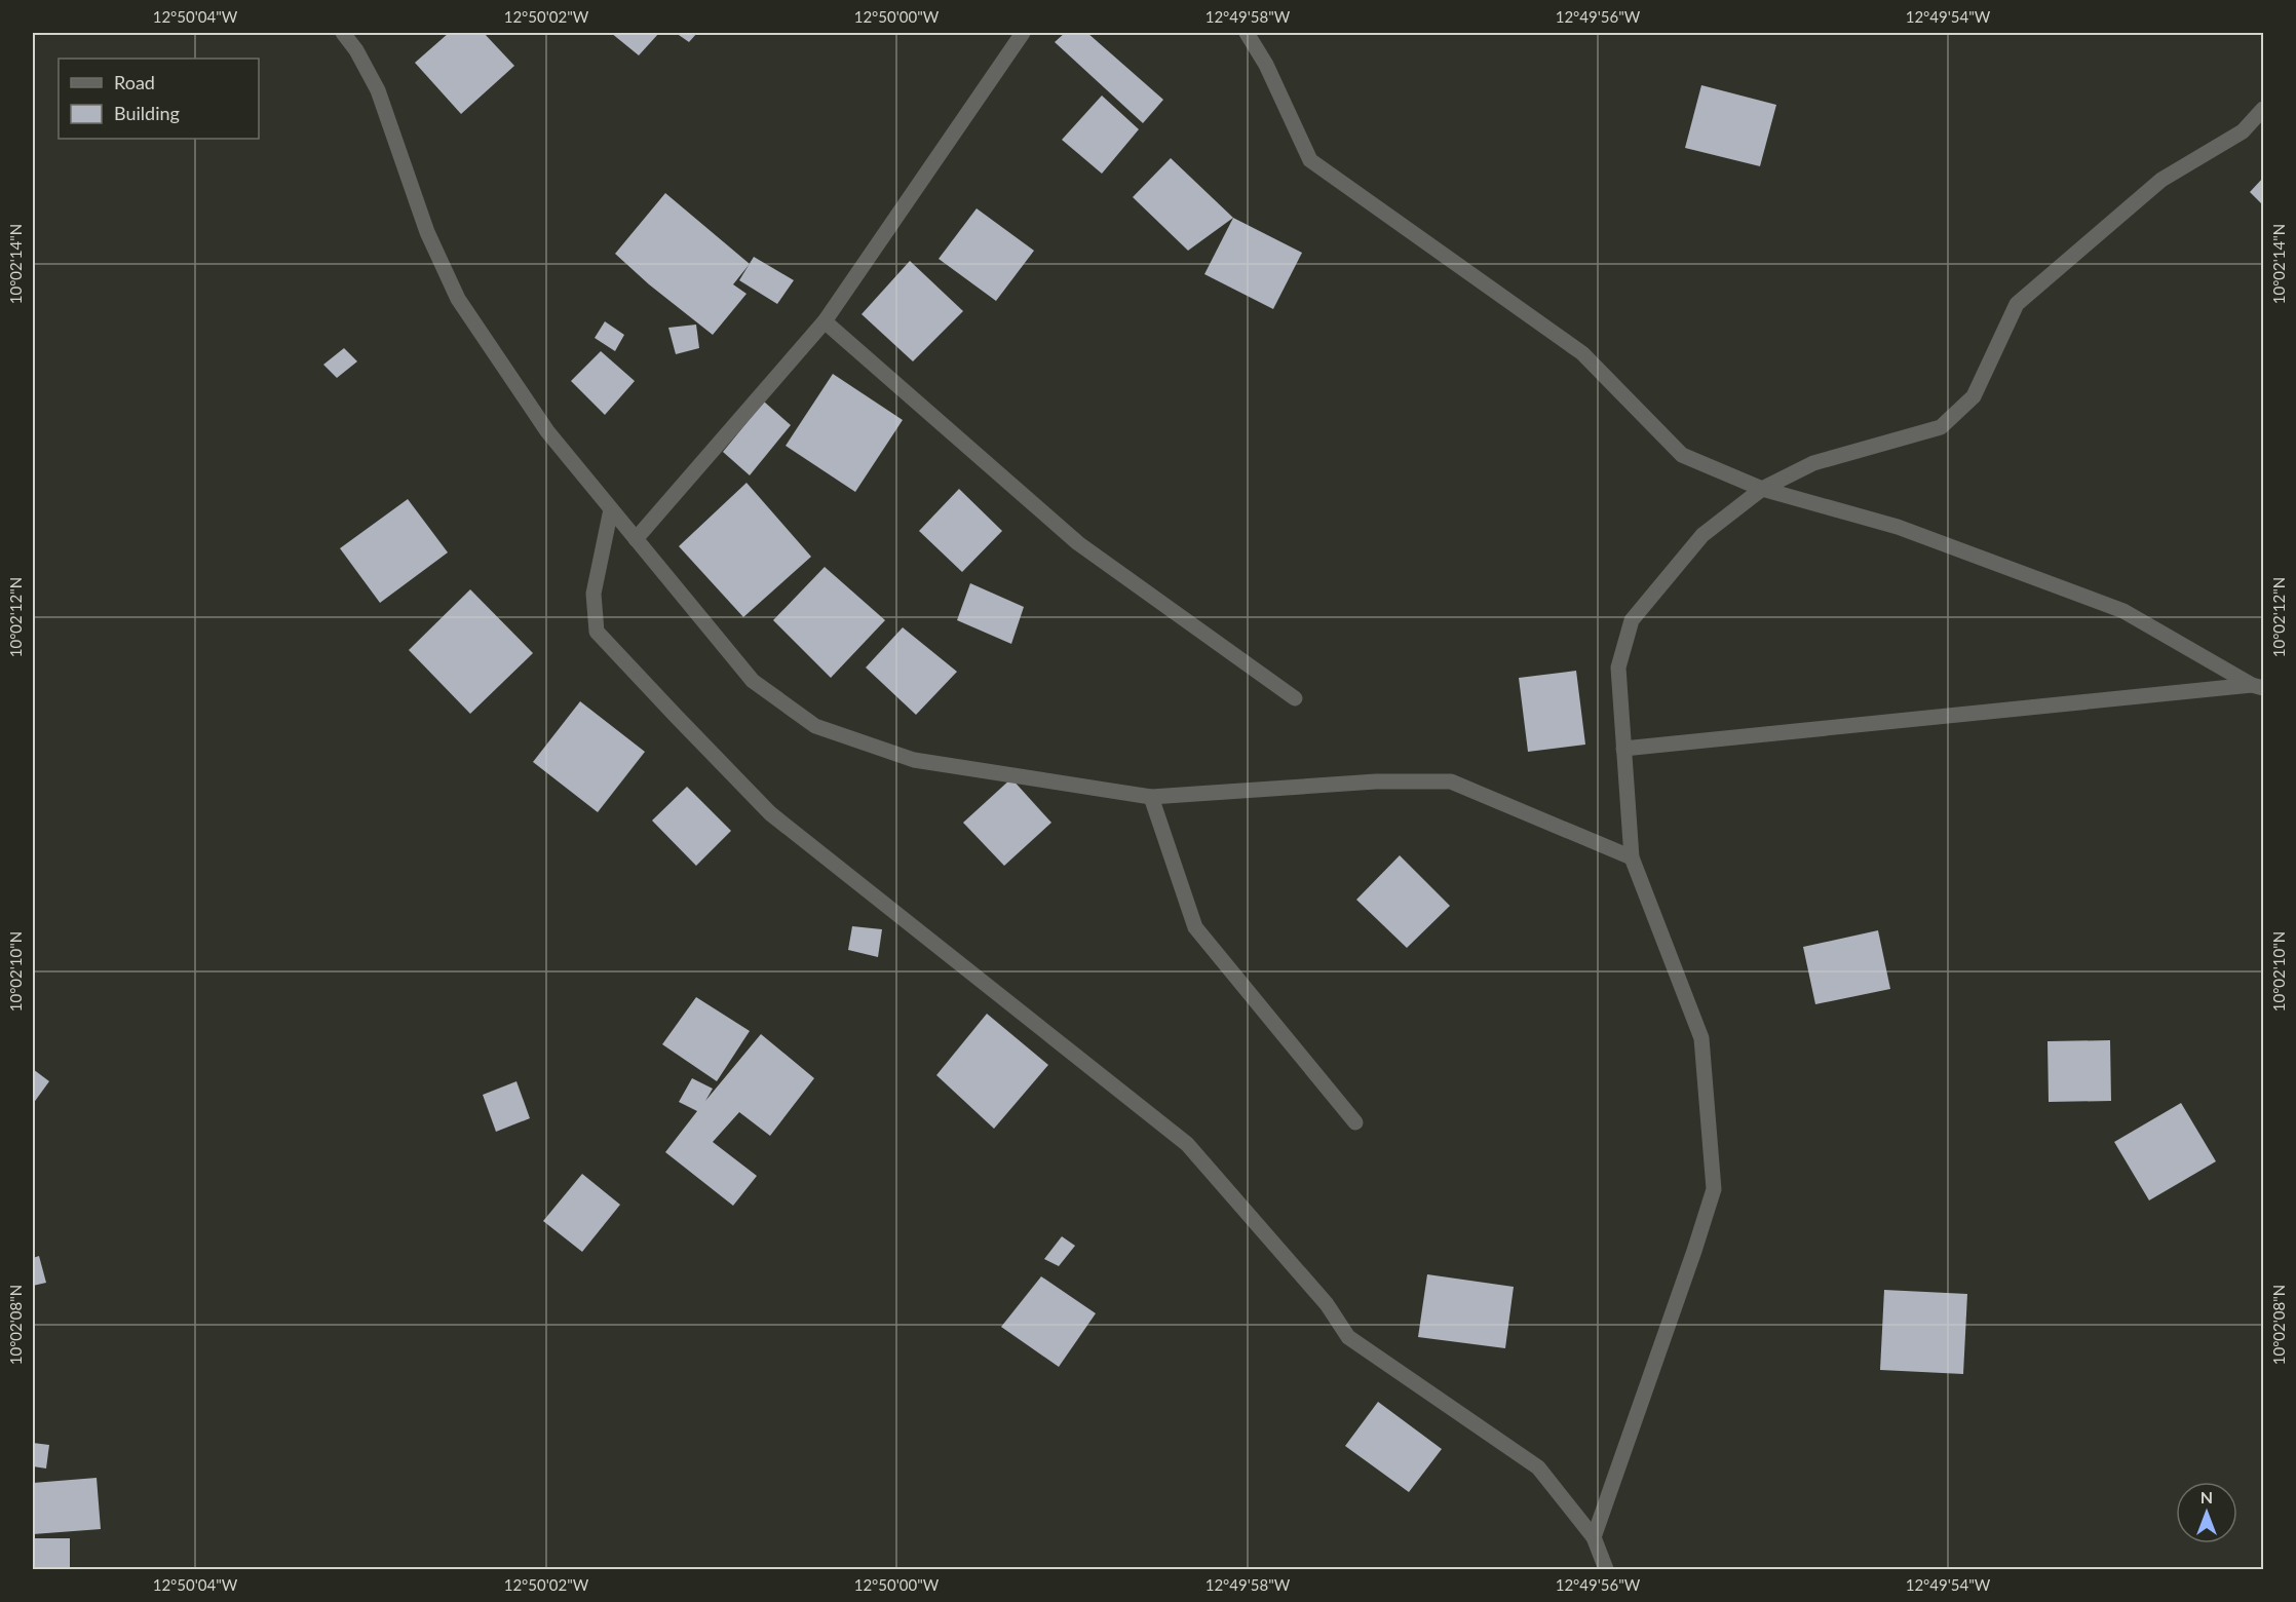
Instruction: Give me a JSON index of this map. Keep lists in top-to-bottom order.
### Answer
{
  "legend": ["Road", "Building"],
  "north": "top",
  "coordinates": [
    "12°50'04\"W",
    "12°50'02\"W",
    "12°50'00\"W",
    "12°49'58\"W",
    "12°49'56\"W",
    "12°49'54\"W",
    "10°02'14\"N",
    "10°02'12\"N",
    "10°02'10\"N",
    "10°02'08\"N"
  ]
}
